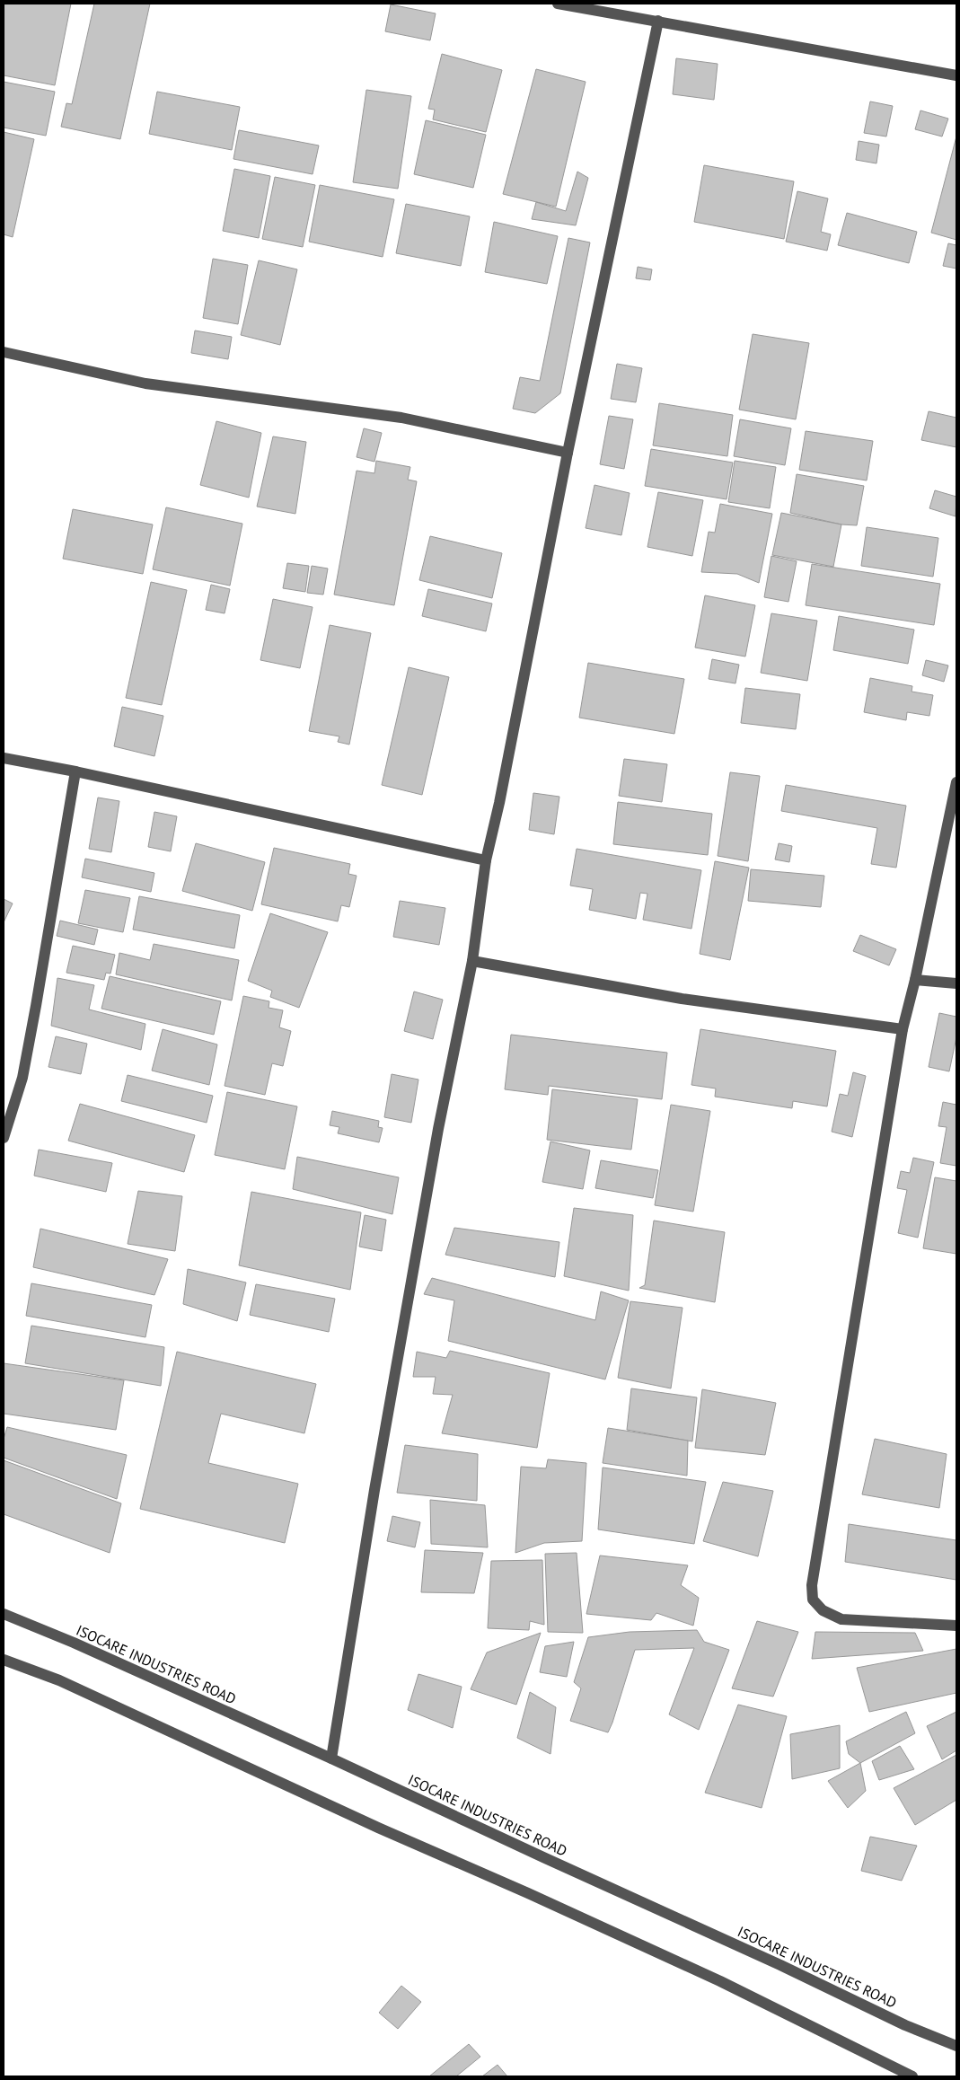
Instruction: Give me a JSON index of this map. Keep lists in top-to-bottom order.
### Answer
{
  "streets": {
    "street": ["ISOCARE INDUSTRIES ROAD"]
  }
}
